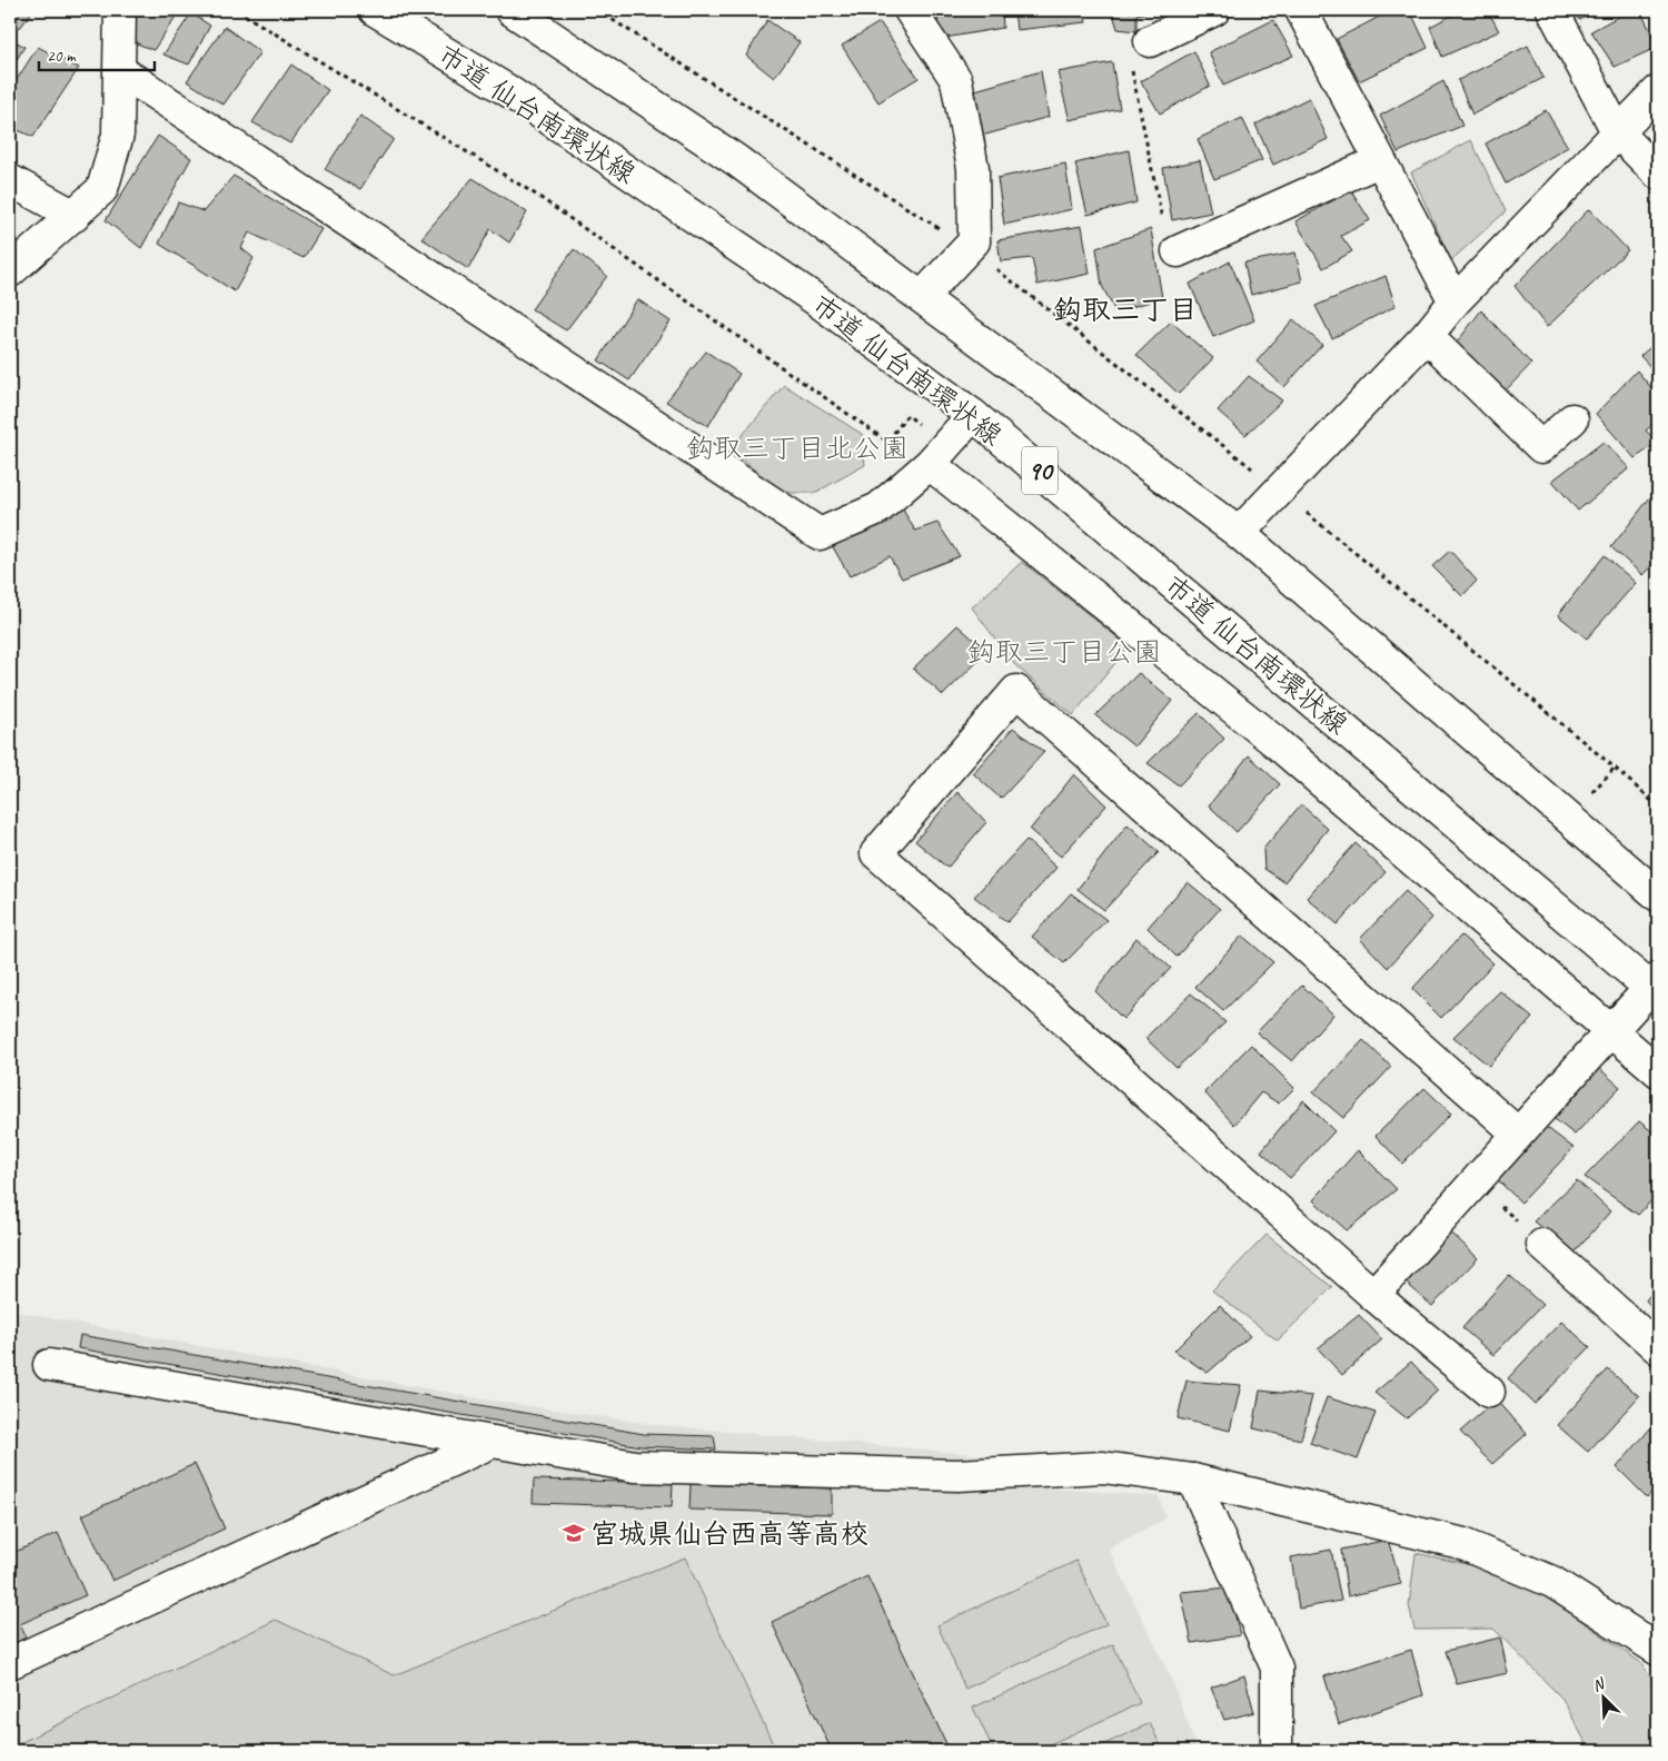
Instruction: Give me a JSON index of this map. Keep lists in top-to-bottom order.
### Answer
{
  "streets": {
    "street": ["市道 仙台南環状線", "90"]
  },
  "districts": ["鈎取三丁目"],
  "parks": ["鈎取三丁目北公園", "鈎取三丁目公園"],
  "places": {
    "school or university": ["宮城県仙台西高等高校"]
  },
  "scale_bar": "20 m",
  "north": "top left"
}
